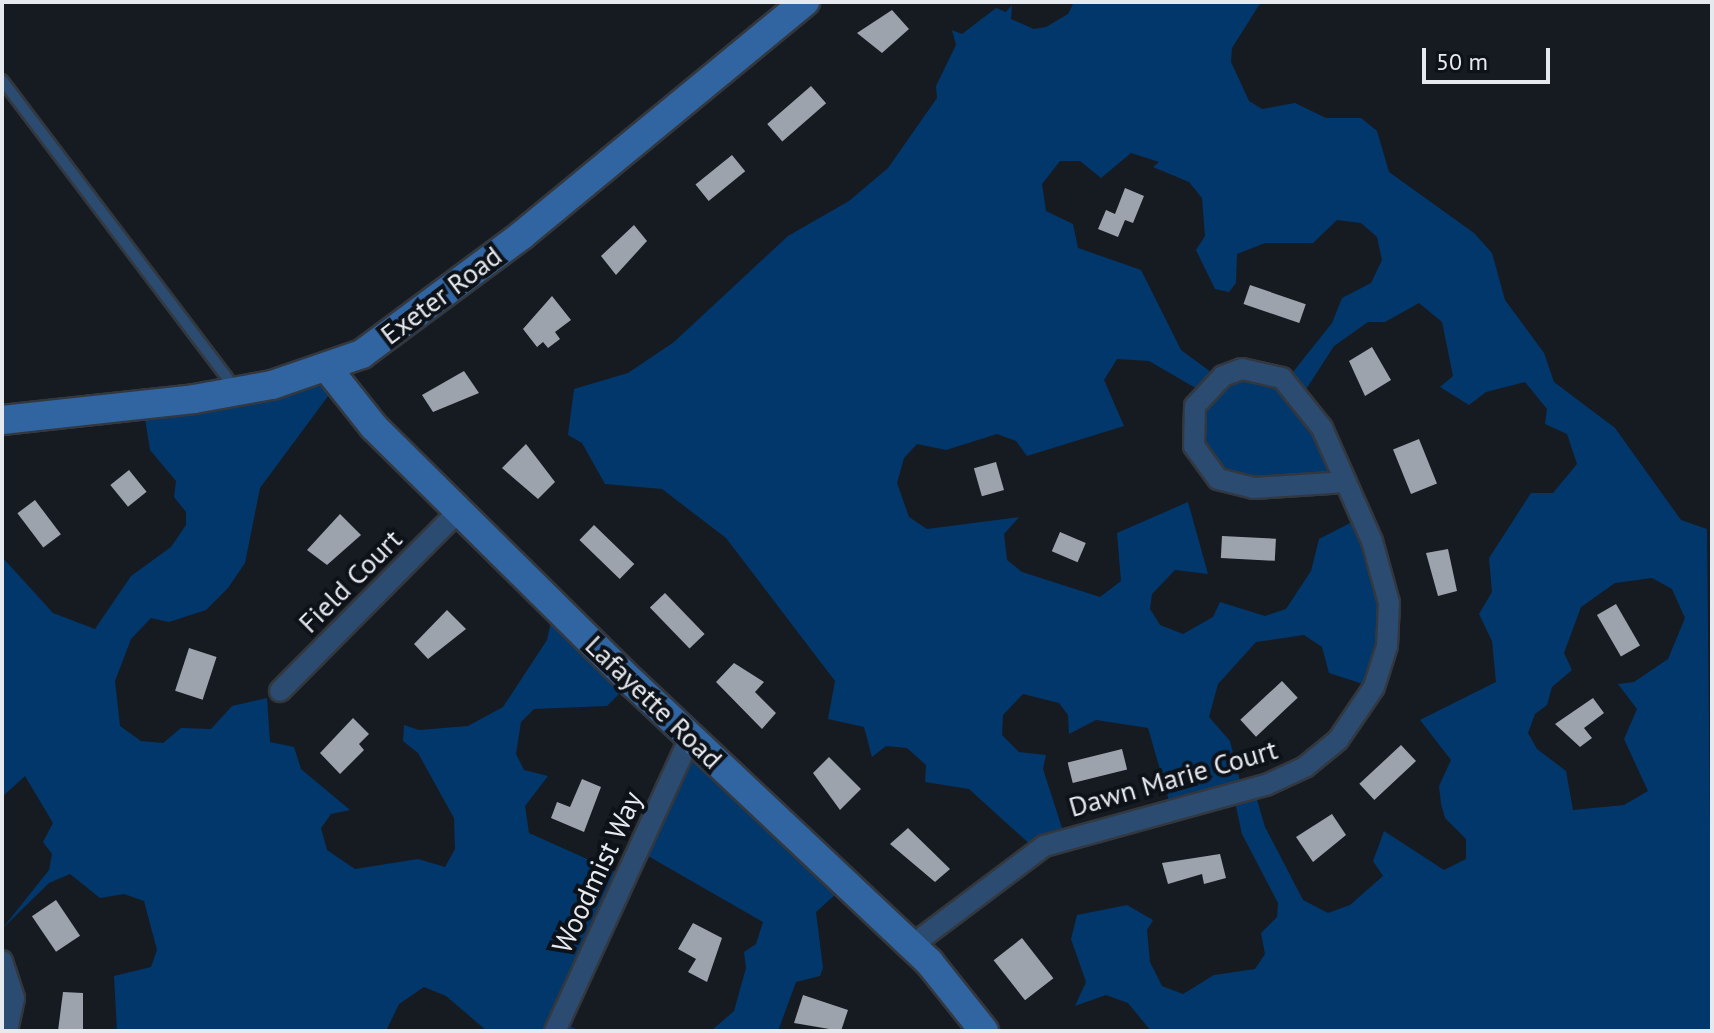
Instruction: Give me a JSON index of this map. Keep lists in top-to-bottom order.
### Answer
{
  "streets": {
    "street": [
      "Exeter Road",
      "Field Court",
      "Lafayette Road",
      "Dawn Marie Court",
      "Woodmist Way"
    ]
  },
  "crossings": [
    ["Exeter Road", "Lafayette Road"],
    ["Field Court", "Lafayette Road"],
    ["Lafayette Road", "Dawn Marie Court"],
    ["Lafayette Road", "Woodmist Way"]
  ],
  "scale_bar": "50 m"
}
